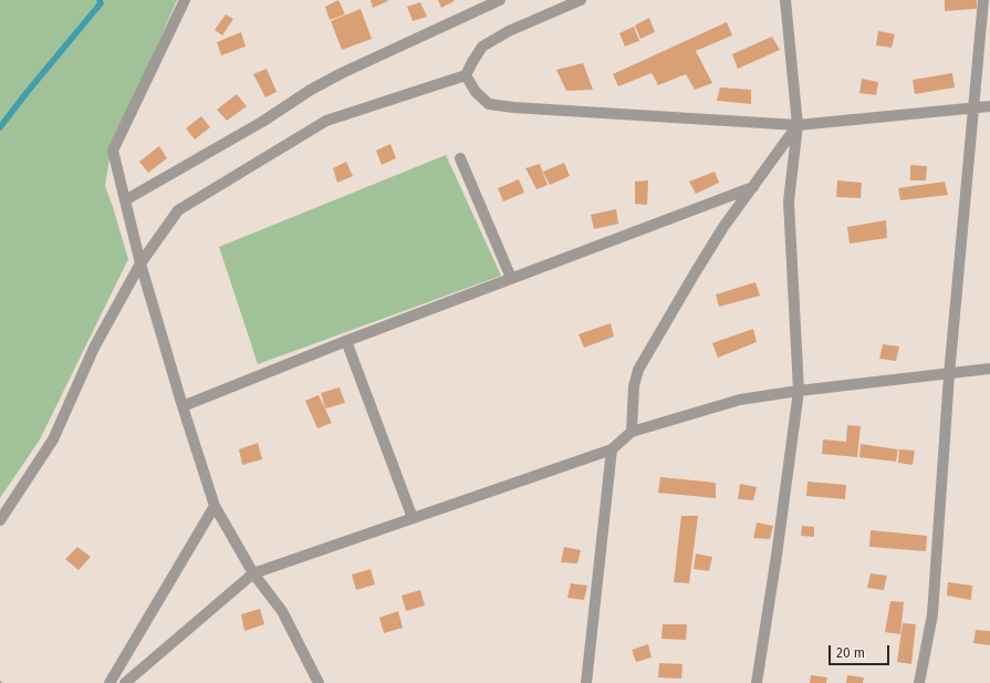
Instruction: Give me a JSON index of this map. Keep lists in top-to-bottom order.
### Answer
{
  "scale_bar": "20 m"
}
